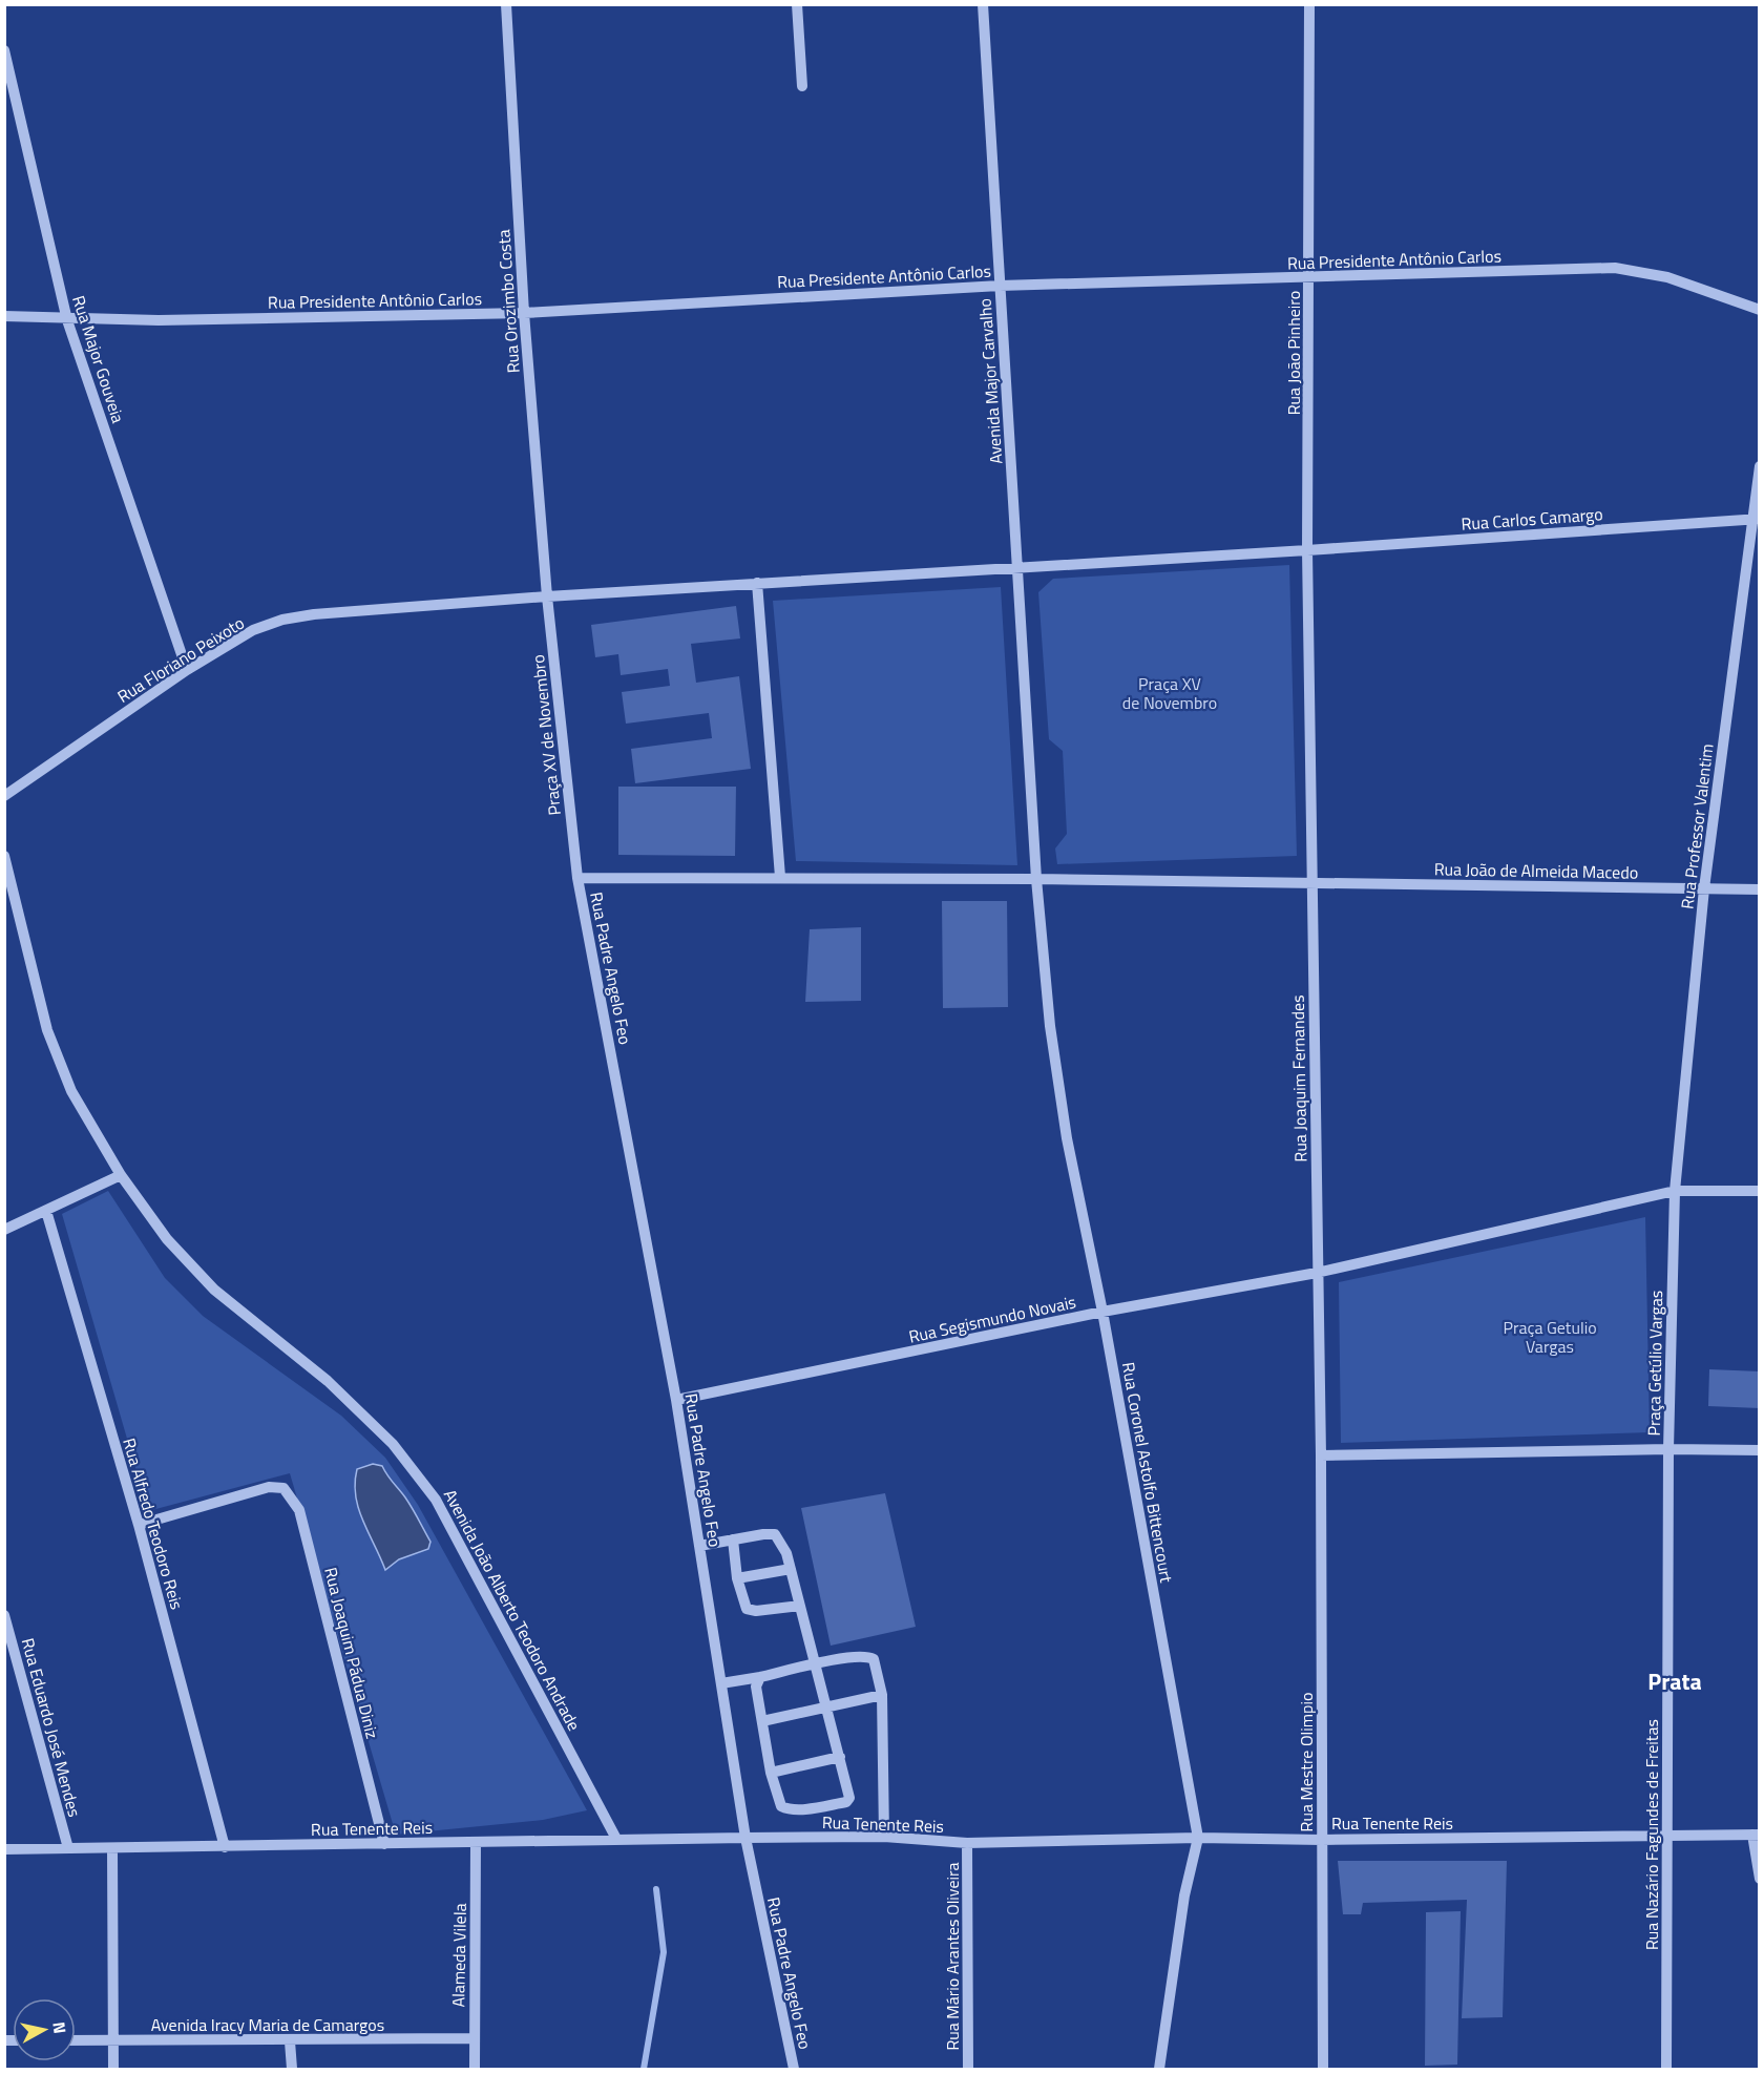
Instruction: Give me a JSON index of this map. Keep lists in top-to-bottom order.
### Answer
{
  "streets": {
    "street": [
      "Rua Presidente Antônio Carlos",
      "Rua Orozimbo Costa",
      "Rua João Pinheiro",
      "Rua Major Gouveia",
      "Avenida Major Carvalho",
      "Rua Carlos Camargo",
      "Rua Floriano Peixoto",
      "Praça XV de Novembro",
      "Rua Professor Valentim",
      "Rua João de Almeida Macedo",
      "Rua Padre Angelo Feo",
      "Rua Joaquim Fernandes",
      "Rua Segismundo Novais",
      "Praça Getúlio Vargas",
      "Rua Coronel Astolfo Bittencourt",
      "Rua Alfredo Teodoro Reis",
      "Avenida João Alberto Teodoro Andrade",
      "Rua Joaquim Pádua Diniz",
      "Rua Eduardo José Mendes",
      "Rua Mestre Olimpio",
      "Rua Tenente Reis",
      "Rua Nazário Fagundes de Freitas",
      "Alameda Vilela",
      "Rua Mário Arantes Oliveira",
      "Avenida Iracy Maria de Camargos"
    ]
  },
  "crossings": [
    ["Rua Presidente Antônio Carlos", "Rua Orozimbo Costa"],
    ["Rua Presidente Antônio Carlos", "Rua João Pinheiro"],
    ["Rua Presidente Antônio Carlos", "Rua Major Gouveia"],
    ["Rua Presidente Antônio Carlos", "Avenida Major Carvalho"],
    ["Rua Orozimbo Costa", "Rua Floriano Peixoto"],
    ["Rua Orozimbo Costa", "Praça XV de Novembro"],
    ["Rua João Pinheiro", "Rua Carlos Camargo"],
    ["Rua Major Gouveia", "Rua Floriano Peixoto"],
    ["Rua Carlos Camargo", "Rua Professor Valentim"],
    ["Rua Floriano Peixoto", "Praça XV de Novembro"],
    ["Praça XV de Novembro", "Rua Padre Angelo Feo"],
    ["Rua Professor Valentim", "Rua João de Almeida Macedo"],
    ["Rua Professor Valentim", "Praça Getúlio Vargas"],
    ["Rua João de Almeida Macedo", "Rua Joaquim Fernandes"],
    ["Rua Padre Angelo Feo", "Rua Segismundo Novais"],
    ["Rua Padre Angelo Feo", "Rua Tenente Reis"],
    ["Rua Joaquim Fernandes", "Rua Segismundo Novais"],
    ["Rua Segismundo Novais", "Rua Coronel Astolfo Bittencourt"],
    ["Praça Getúlio Vargas", "Rua Mestre Olimpio"],
    ["Praça Getúlio Vargas", "Rua Nazário Fagundes de Freitas"],
    ["Rua Coronel Astolfo Bittencourt", "Rua Tenente Reis"],
    ["Rua Alfredo Teodoro Reis", "Rua Joaquim Pádua Diniz"],
    ["Rua Alfredo Teodoro Reis", "Rua Tenente Reis"],
    ["Avenida João Alberto Teodoro Andrade", "Rua Tenente Reis"],
    ["Rua Joaquim Pádua Diniz", "Rua Tenente Reis"],
    ["Rua Eduardo José Mendes", "Rua Tenente Reis"],
    ["Rua Mestre Olimpio", "Rua Tenente Reis"],
    ["Rua Tenente Reis", "Rua Nazário Fagundes de Freitas"],
    ["Rua Tenente Reis", "Alameda Vilela"],
    ["Rua Tenente Reis", "Rua Mário Arantes Oliveira"],
    ["Alameda Vilela", "Avenida Iracy Maria de Camargos"]
  ],
  "districts": ["Prata"],
  "parks": ["Praça XV de Novembro", "Praça Getulio Vargas"],
  "north": "right"
}
